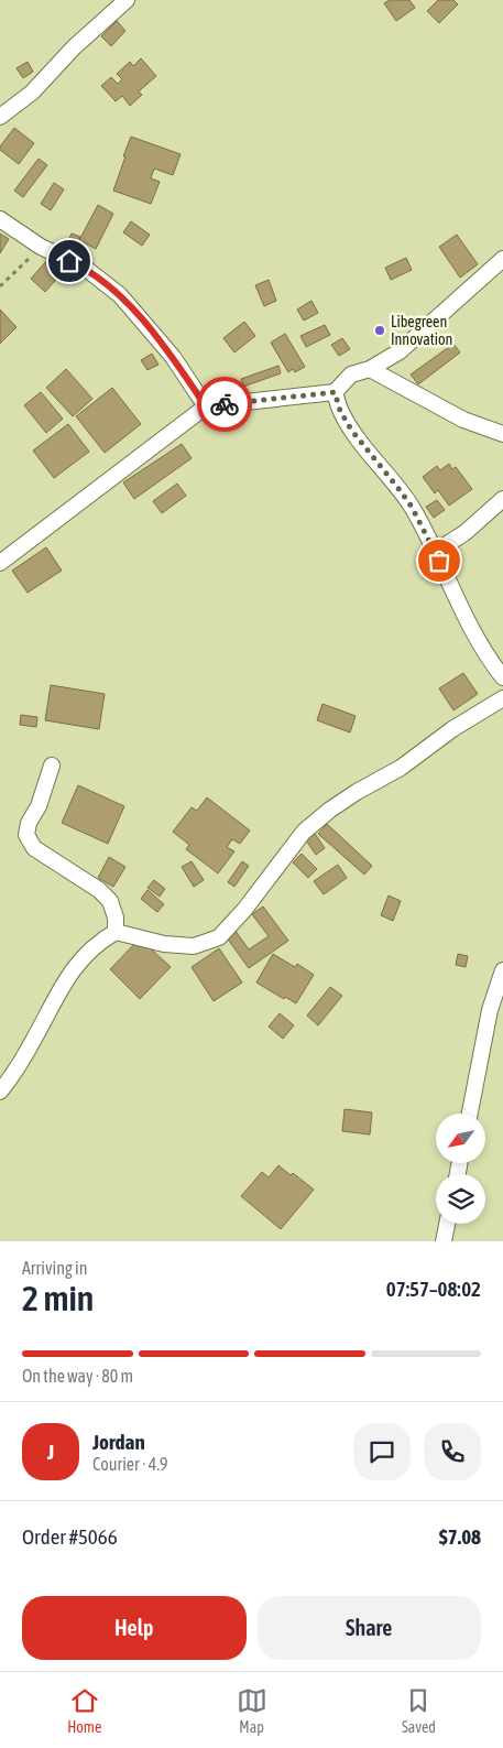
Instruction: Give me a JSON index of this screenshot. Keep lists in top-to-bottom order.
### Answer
{
  "places": ["Libegreen Innovation"],
  "north": "bottom left",
  "page": {
    "heading": ["2 min", "Arriving in", "07:57–08:02"],
    "panel": [
      "Jordan",
      "Courier · 4.9",
      "Order #5066",
      "$7.08"
    ],
    "bar": "On the way · 80 m",
    "round": "J",
    "buttons": ["Help", "Share"],
    "tabs": ["Home", "Map", "Saved"]
  }
}
